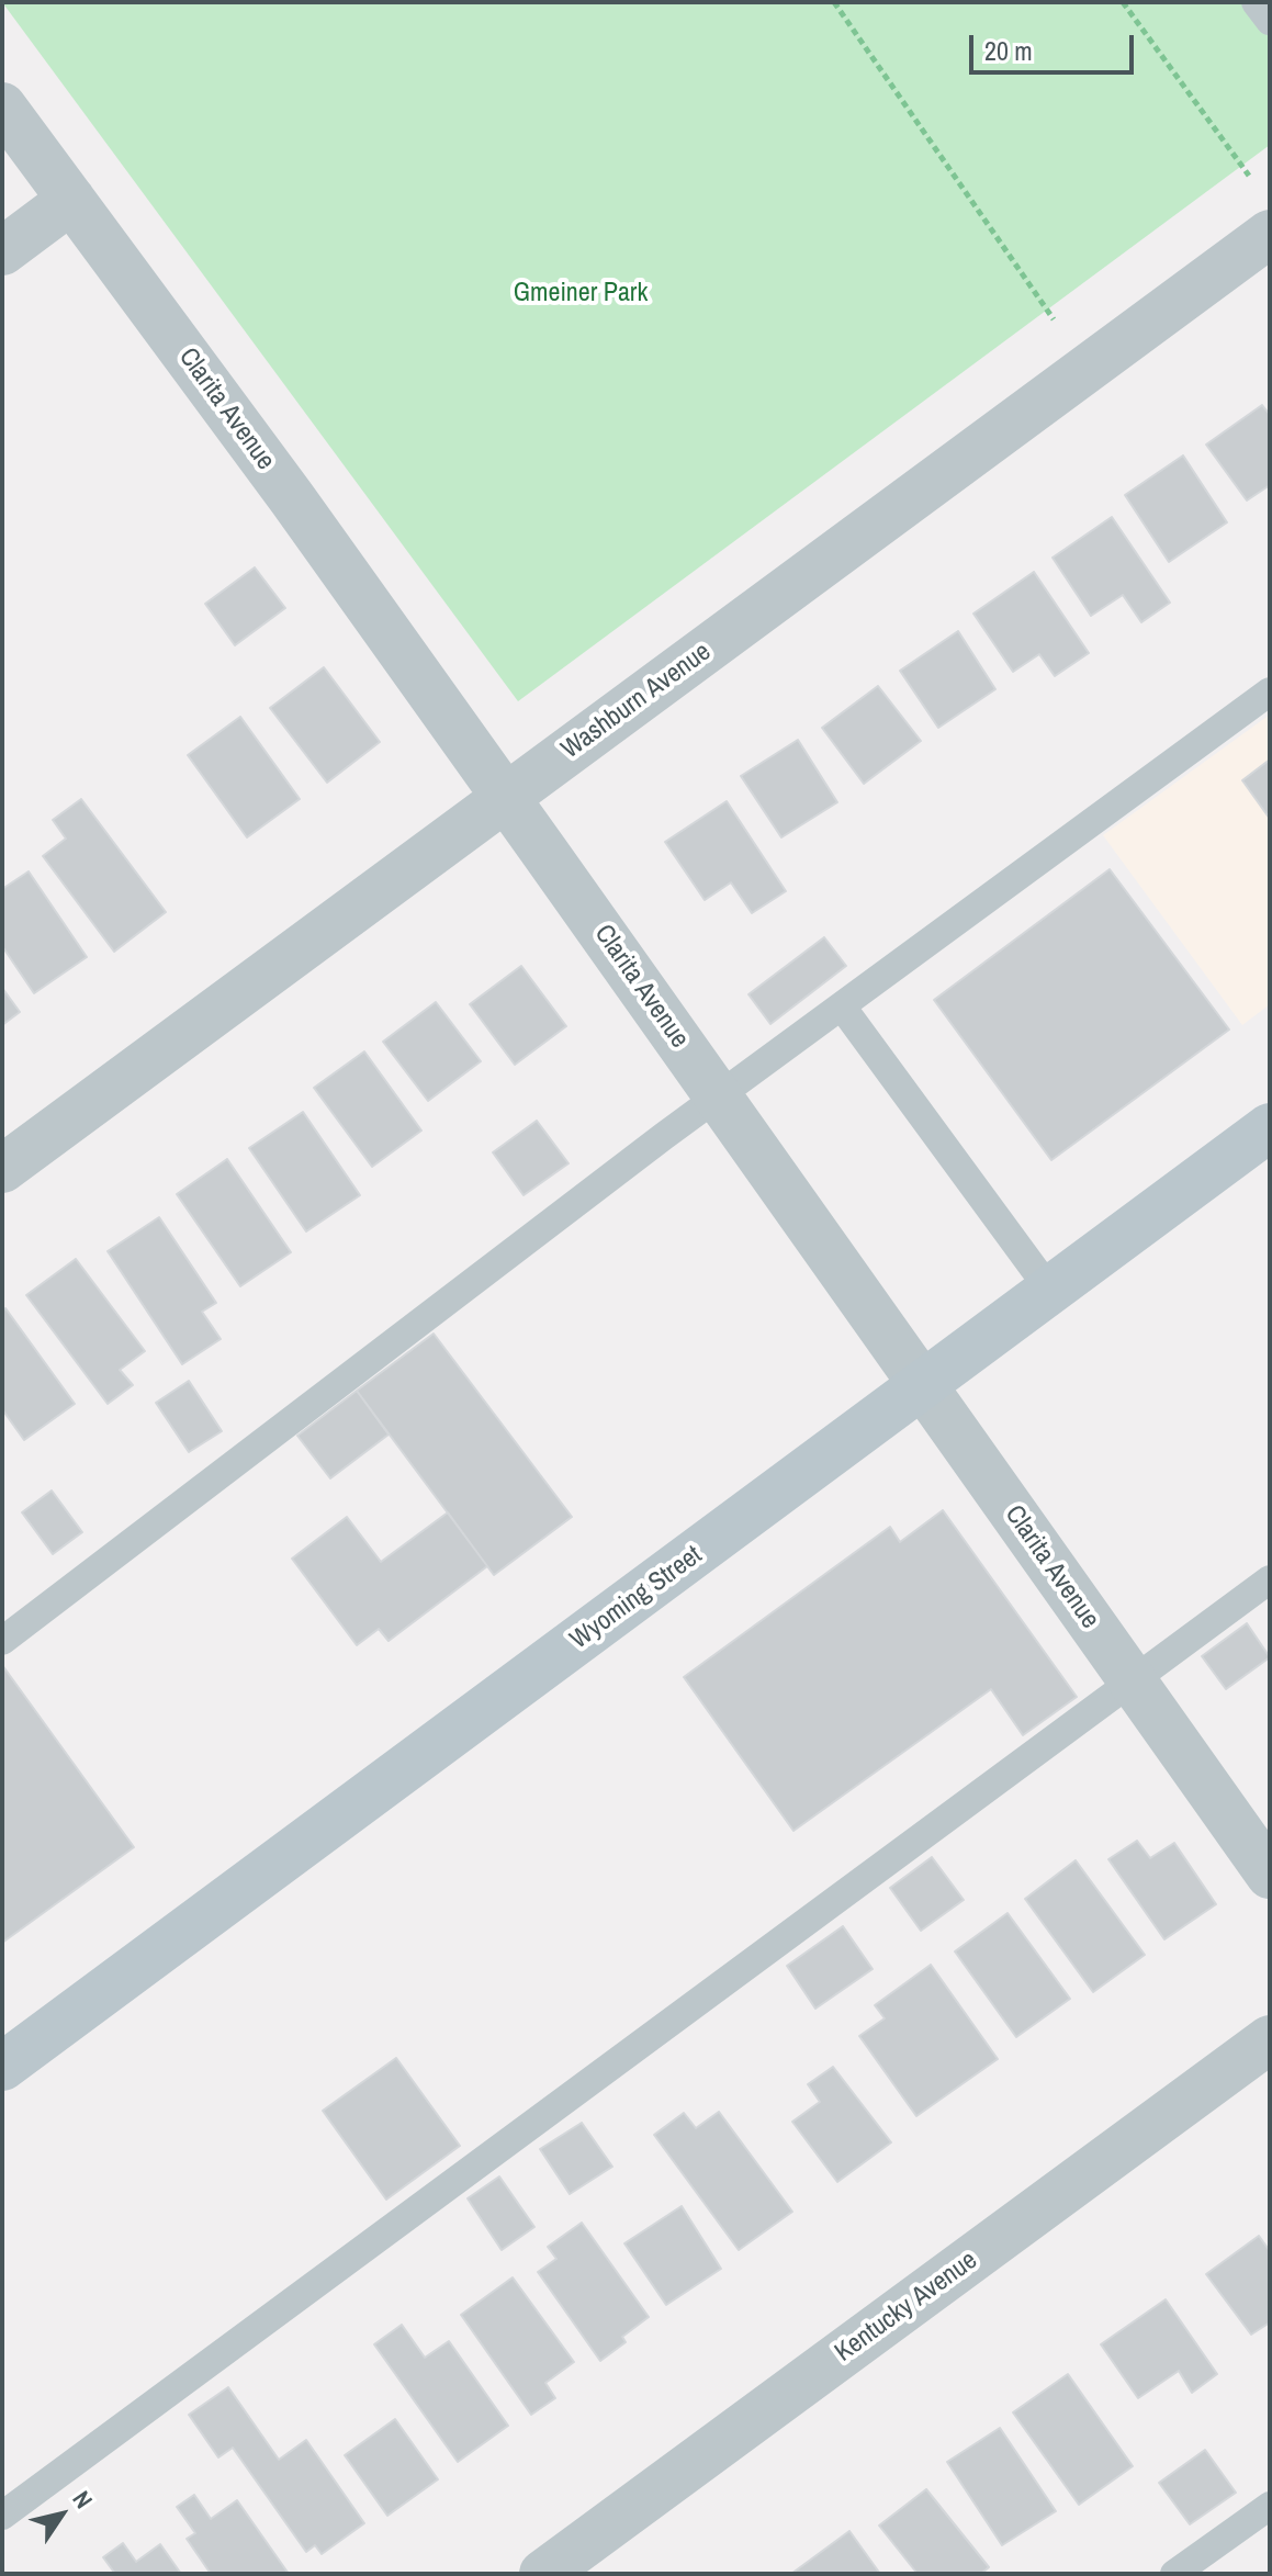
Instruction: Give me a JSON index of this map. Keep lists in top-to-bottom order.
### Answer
{
  "streets": {
    "street": [
      "Clarita Avenue",
      "Washburn Avenue",
      "Wyoming Street",
      "Kentucky Avenue"
    ]
  },
  "crossings": [
    ["Clarita Avenue", "Washburn Avenue"],
    ["Clarita Avenue", "Wyoming Street"]
  ],
  "parks": ["Gmeiner Park"],
  "scale_bar": "20 m",
  "north": "top right"
}
